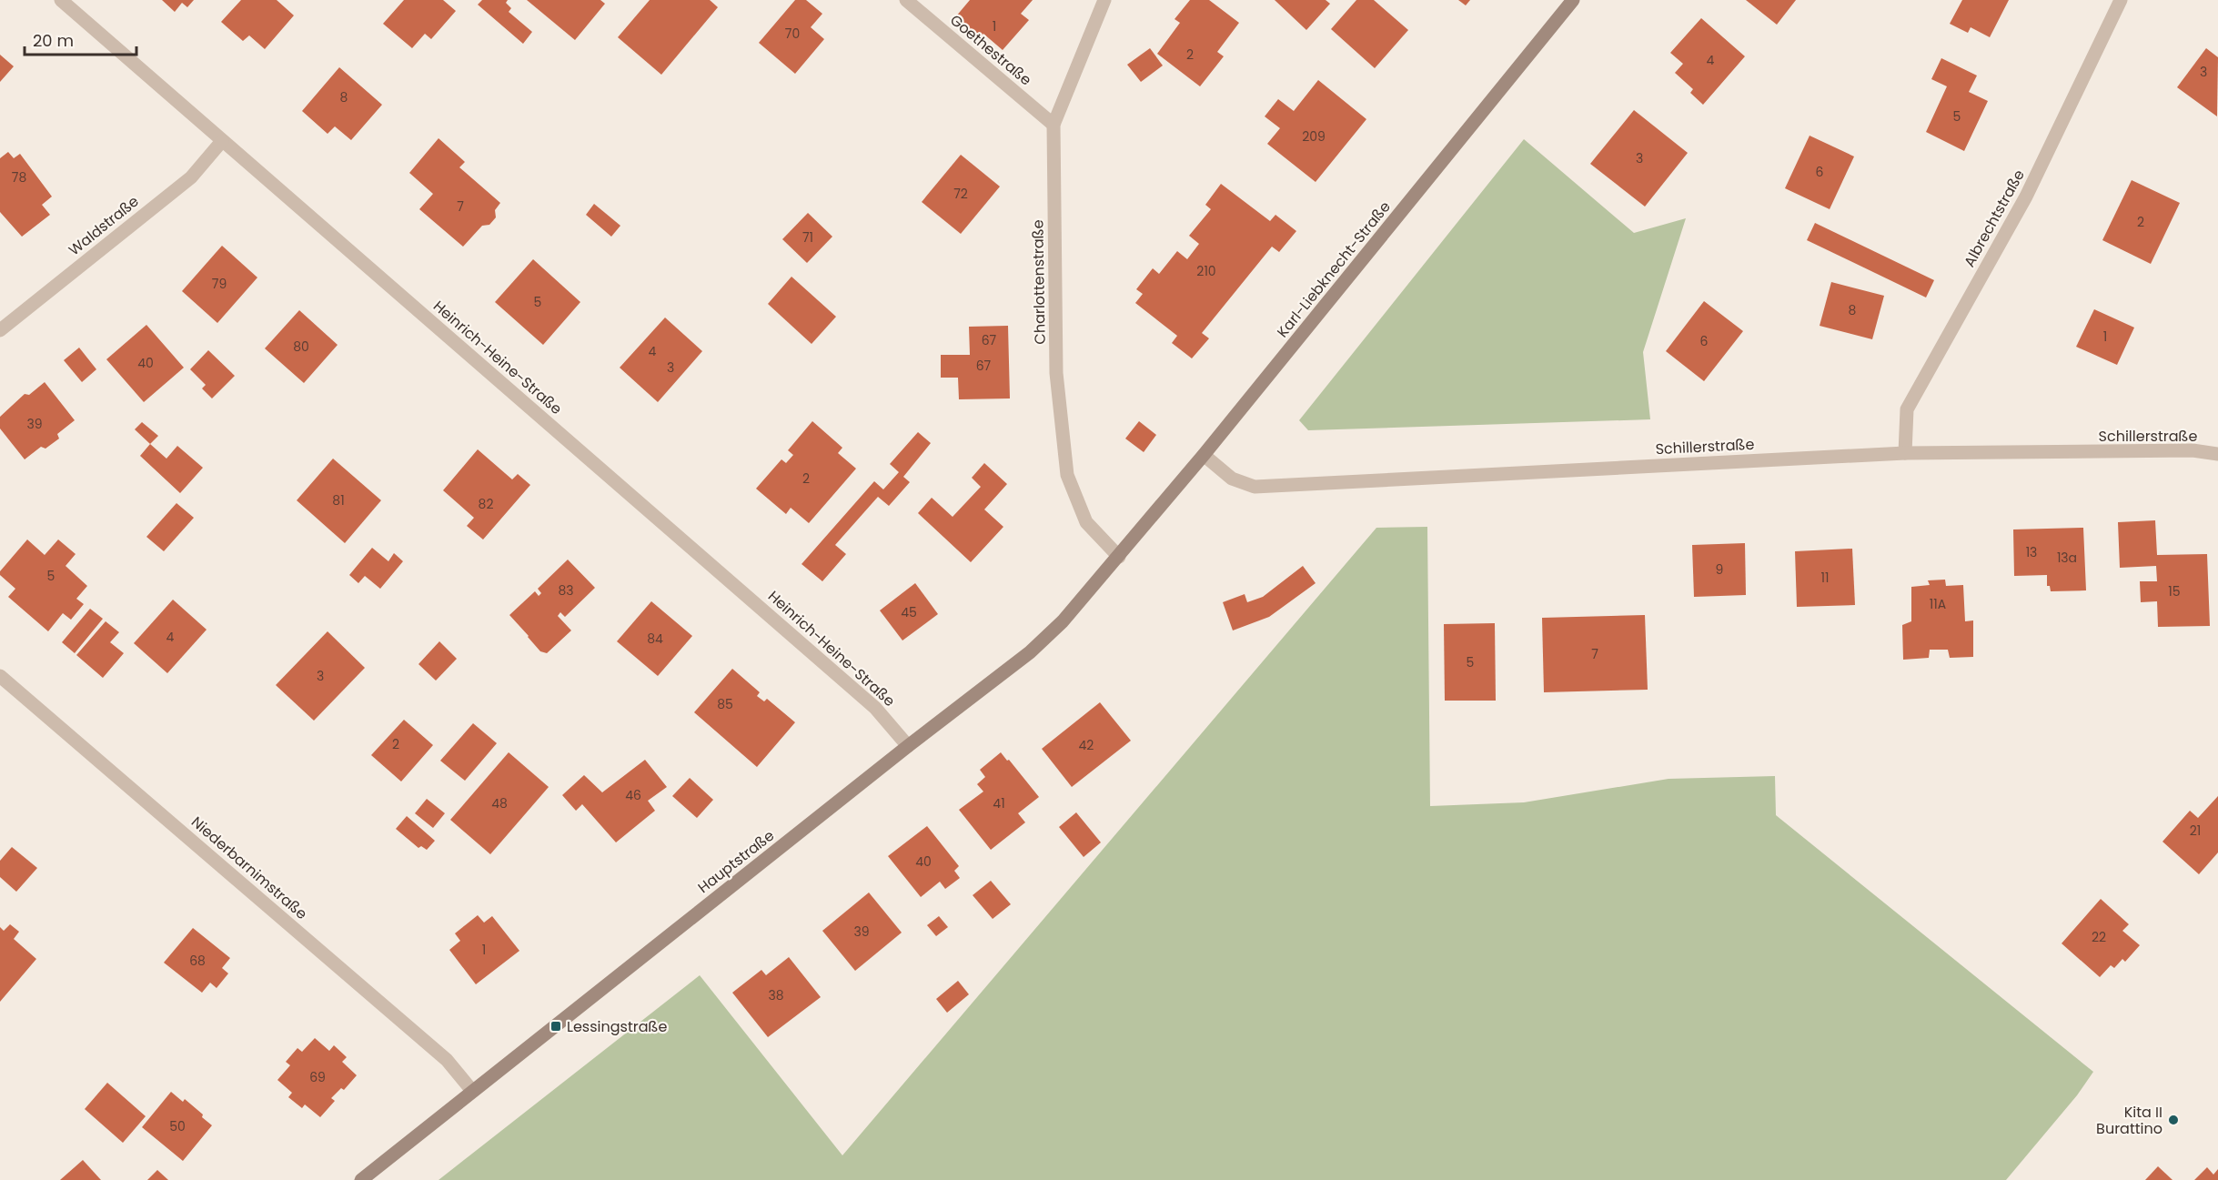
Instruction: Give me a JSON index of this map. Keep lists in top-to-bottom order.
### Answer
{
  "streets": {
    "street": [
      "Goethestraße",
      "Albrechtstraße",
      "Waldstraße",
      "Karl-Liebknecht-Straße",
      "Charlottenstraße",
      "Heinrich-Heine-Straße",
      "Schillerstraße",
      "Hauptstraße",
      "Niederbarnimstraße"
    ]
  },
  "crossings": [
    ["Goethestraße", "Charlottenstraße"],
    ["Albrechtstraße", "Schillerstraße"],
    ["Waldstraße", "Heinrich-Heine-Straße"],
    ["Karl-Liebknecht-Straße", "Charlottenstraße"],
    ["Karl-Liebknecht-Straße", "Schillerstraße"],
    ["Karl-Liebknecht-Straße", "Hauptstraße"],
    ["Charlottenstraße", "Hauptstraße"],
    ["Heinrich-Heine-Straße", "Hauptstraße"],
    ["Hauptstraße", "Niederbarnimstraße"]
  ],
  "places": {
    "transit": ["Lessingstraße"],
    "other": ["Kita II Burattino"]
  },
  "house_numbers": [
    "1",
    "70",
    "2",
    "4",
    "3",
    "8",
    "5",
    "209",
    "3",
    "6",
    "78",
    "72",
    "7",
    "2",
    "71",
    "210",
    "79",
    "5",
    "8",
    "1",
    "67",
    "6",
    "80",
    "4",
    "40",
    "67",
    "3",
    "39",
    "2",
    "81",
    "82",
    "13",
    "13a",
    "9",
    "5",
    "11",
    "83",
    "15",
    "11A",
    "45",
    "4",
    "84",
    "7",
    "5",
    "3",
    "85",
    "2",
    "42",
    "46",
    "48",
    "41",
    "21",
    "40",
    "39",
    "22",
    "1",
    "68",
    "38",
    "69",
    "50"
  ],
  "scale_bar": "20 m"
}
